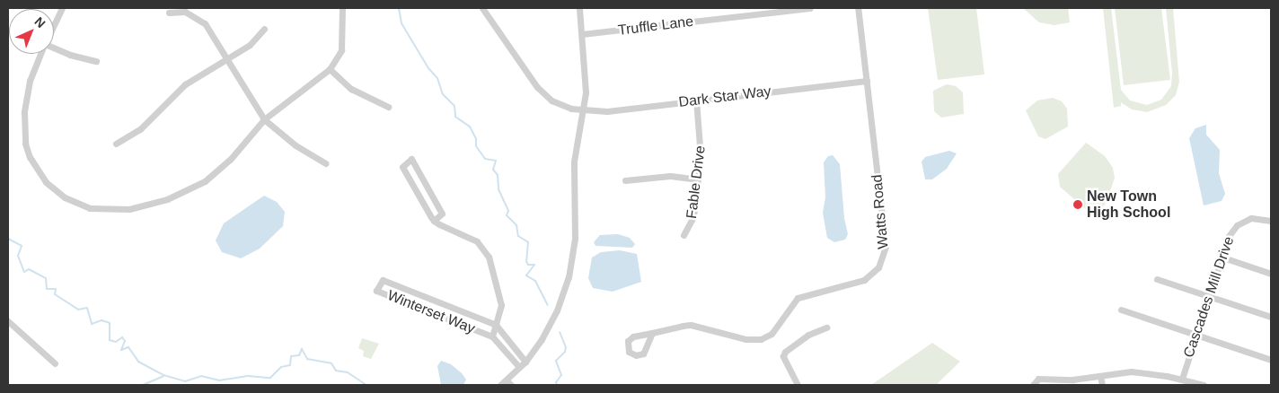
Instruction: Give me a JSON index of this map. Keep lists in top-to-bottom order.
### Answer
{
  "streets": {
    "street": [
      "Truffle Lane",
      "Dark Star Way",
      "Fable Drive",
      "Watts Road",
      "Cascades Mill Drive",
      "Winterset Way"
    ]
  },
  "crossings": [
    ["Dark Star Way", "Fable Drive"],
    ["Dark Star Way", "Watts Road"]
  ],
  "places": ["New Town High School"],
  "north": "top right"
}
